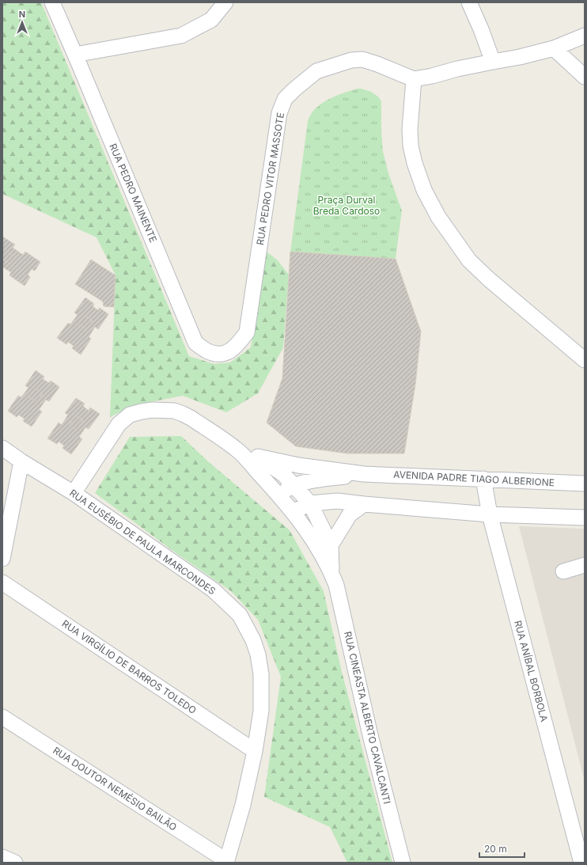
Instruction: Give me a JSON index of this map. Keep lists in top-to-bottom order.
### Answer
{
  "streets": {
    "street": [
      "RUA PEDRO VITOR MASSOTE",
      "RUA PEDRO MAINENTE",
      "AVENIDA PADRE TIAGO ALBERIONE",
      "RUA EUSÉBIO DE PAULA MARCONDES",
      "RUA VIRGÍLIO DE BARROS TOLEDO",
      "RUA ANÍBAL BORBOLA",
      "RUA CINEASTA ALBERTO CAVALCANTI",
      "RUA DOUTOR NEMÉSIO BAILÃO"
    ]
  },
  "crossings": [
    ["RUA PEDRO VITOR MASSOTE", "RUA PEDRO MAINENTE"],
    ["AVENIDA PADRE TIAGO ALBERIONE", "RUA ANÍBAL BORBOLA"],
    ["AVENIDA PADRE TIAGO ALBERIONE", "RUA CINEASTA ALBERTO CAVALCANTI"],
    ["RUA EUSÉBIO DE PAULA MARCONDES", "RUA VIRGÍLIO DE BARROS TOLEDO"],
    ["RUA EUSÉBIO DE PAULA MARCONDES", "RUA CINEASTA ALBERTO CAVALCANTI"],
    ["RUA EUSÉBIO DE PAULA MARCONDES", "RUA DOUTOR NEMÉSIO BAILÃO"]
  ],
  "parks": ["Praça Durval Breda Cardoso"],
  "scale_bar": "20 m",
  "north": "top"
}
